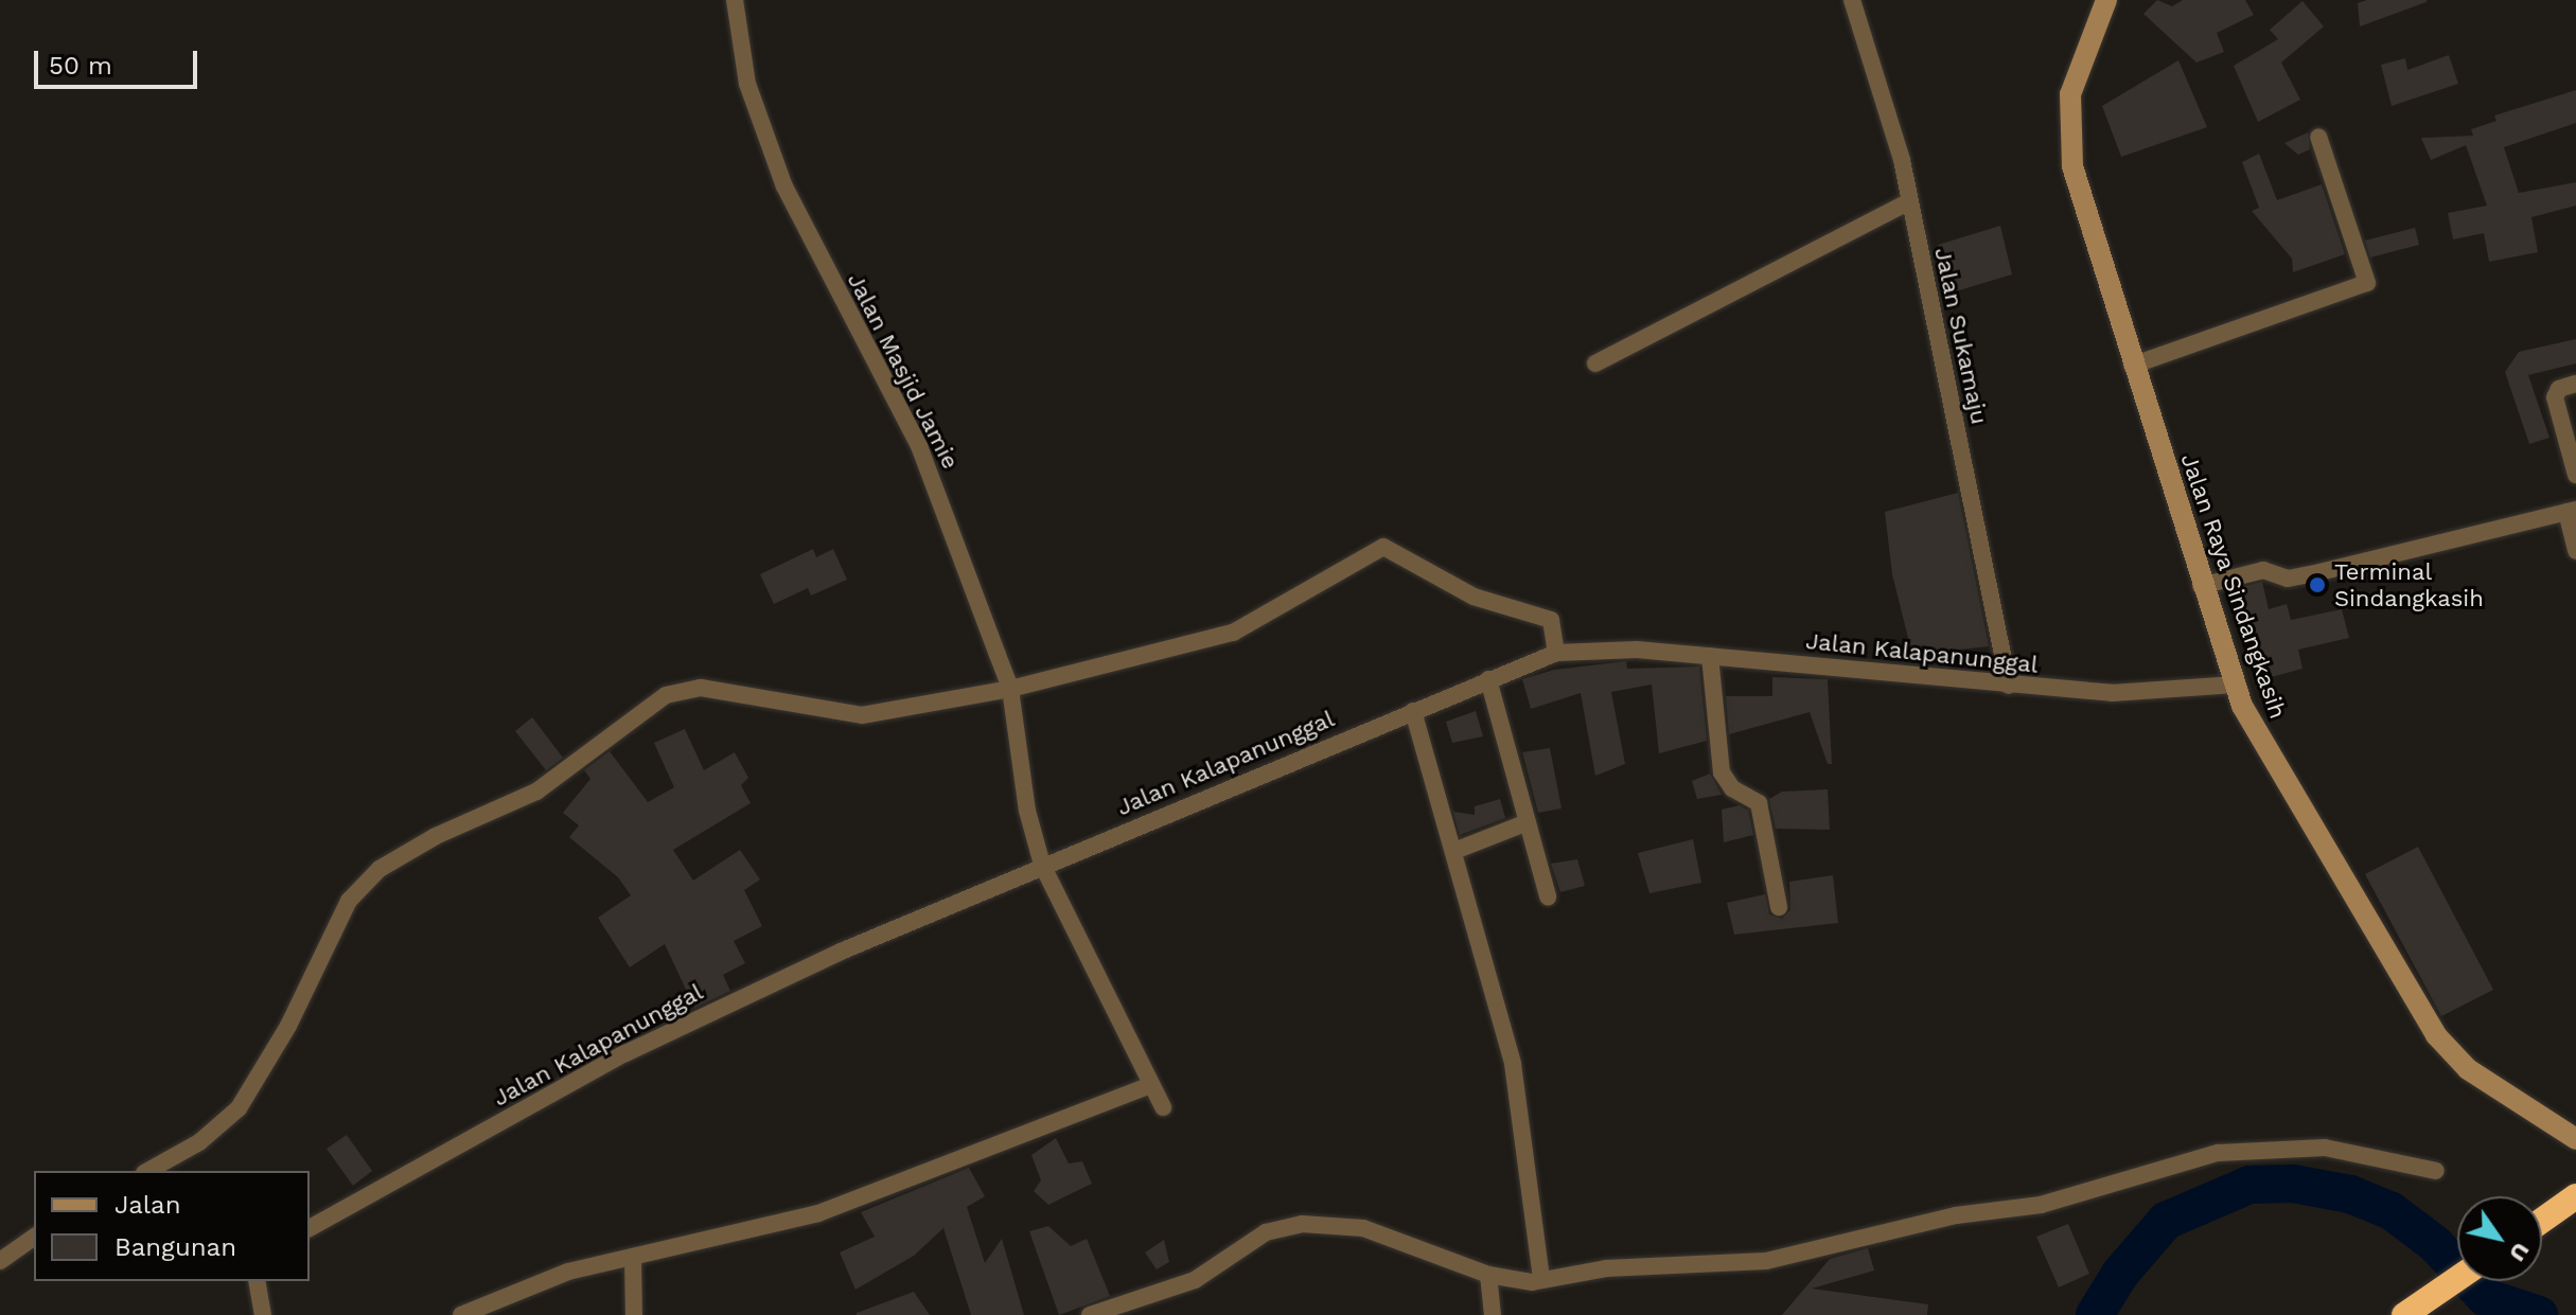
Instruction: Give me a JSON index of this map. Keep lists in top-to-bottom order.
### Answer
{
  "streets": {
    "main road": ["Jalan Raya Sindangkasih"],
    "street": ["Jalan Sukamaju", "Jalan Masjid Jamie", "Jalan Kalapanunggal"]
  },
  "crossings": [
    ["Jalan Sukamaju", "Jalan Kalapanunggal"],
    ["Jalan Masjid Jamie", "Jalan Kalapanunggal"],
    ["Jalan Raya Sindangkasih", "Jalan Kalapanunggal"]
  ],
  "places": ["Terminal Sindangkasih"],
  "legend": ["Jalan", "Bangunan"],
  "scale_bar": "50 m",
  "north": "bottom right"
}
